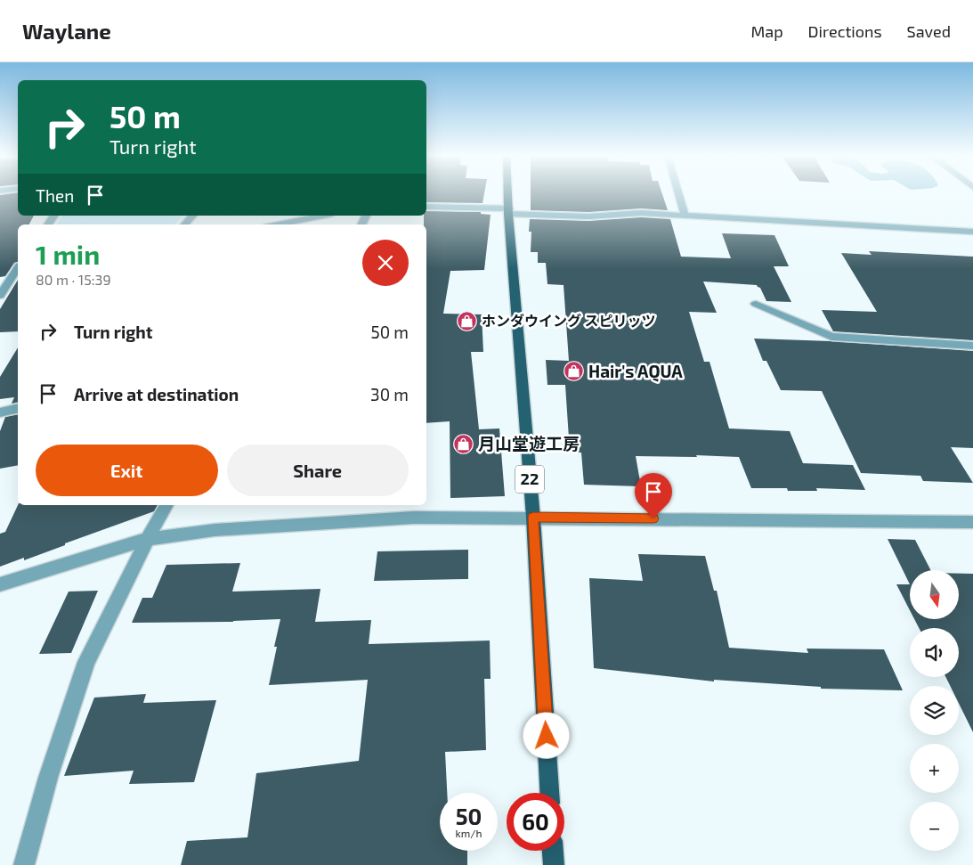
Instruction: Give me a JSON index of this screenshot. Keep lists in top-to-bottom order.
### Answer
{
  "streets": {
    "main road": ["22"]
  },
  "places": {
    "shop": ["ホンダウイング スピリッツ", "Hair's AQUA", "月山堂遊工房"]
  },
  "north": "bottom",
  "page": {
    "header": "Waylane",
    "nav": ["Map", "Directions", "Saved"],
    "turn": ["50 m", "Turn right"],
    "then": "Then",
    "heading": ["1 min", "80 m · 15:39"],
    "list": [
      {
        "name": "Turn right",
        "value": "50 m"
      },
      {
        "name": "Arrive at destination",
        "value": "30 m"
      }
    ],
    "buttons": ["Exit", "Share"],
    "map_buttons": ["+", "−"],
    "speed": "50 km/h",
    "limit": "60"
  }
}
